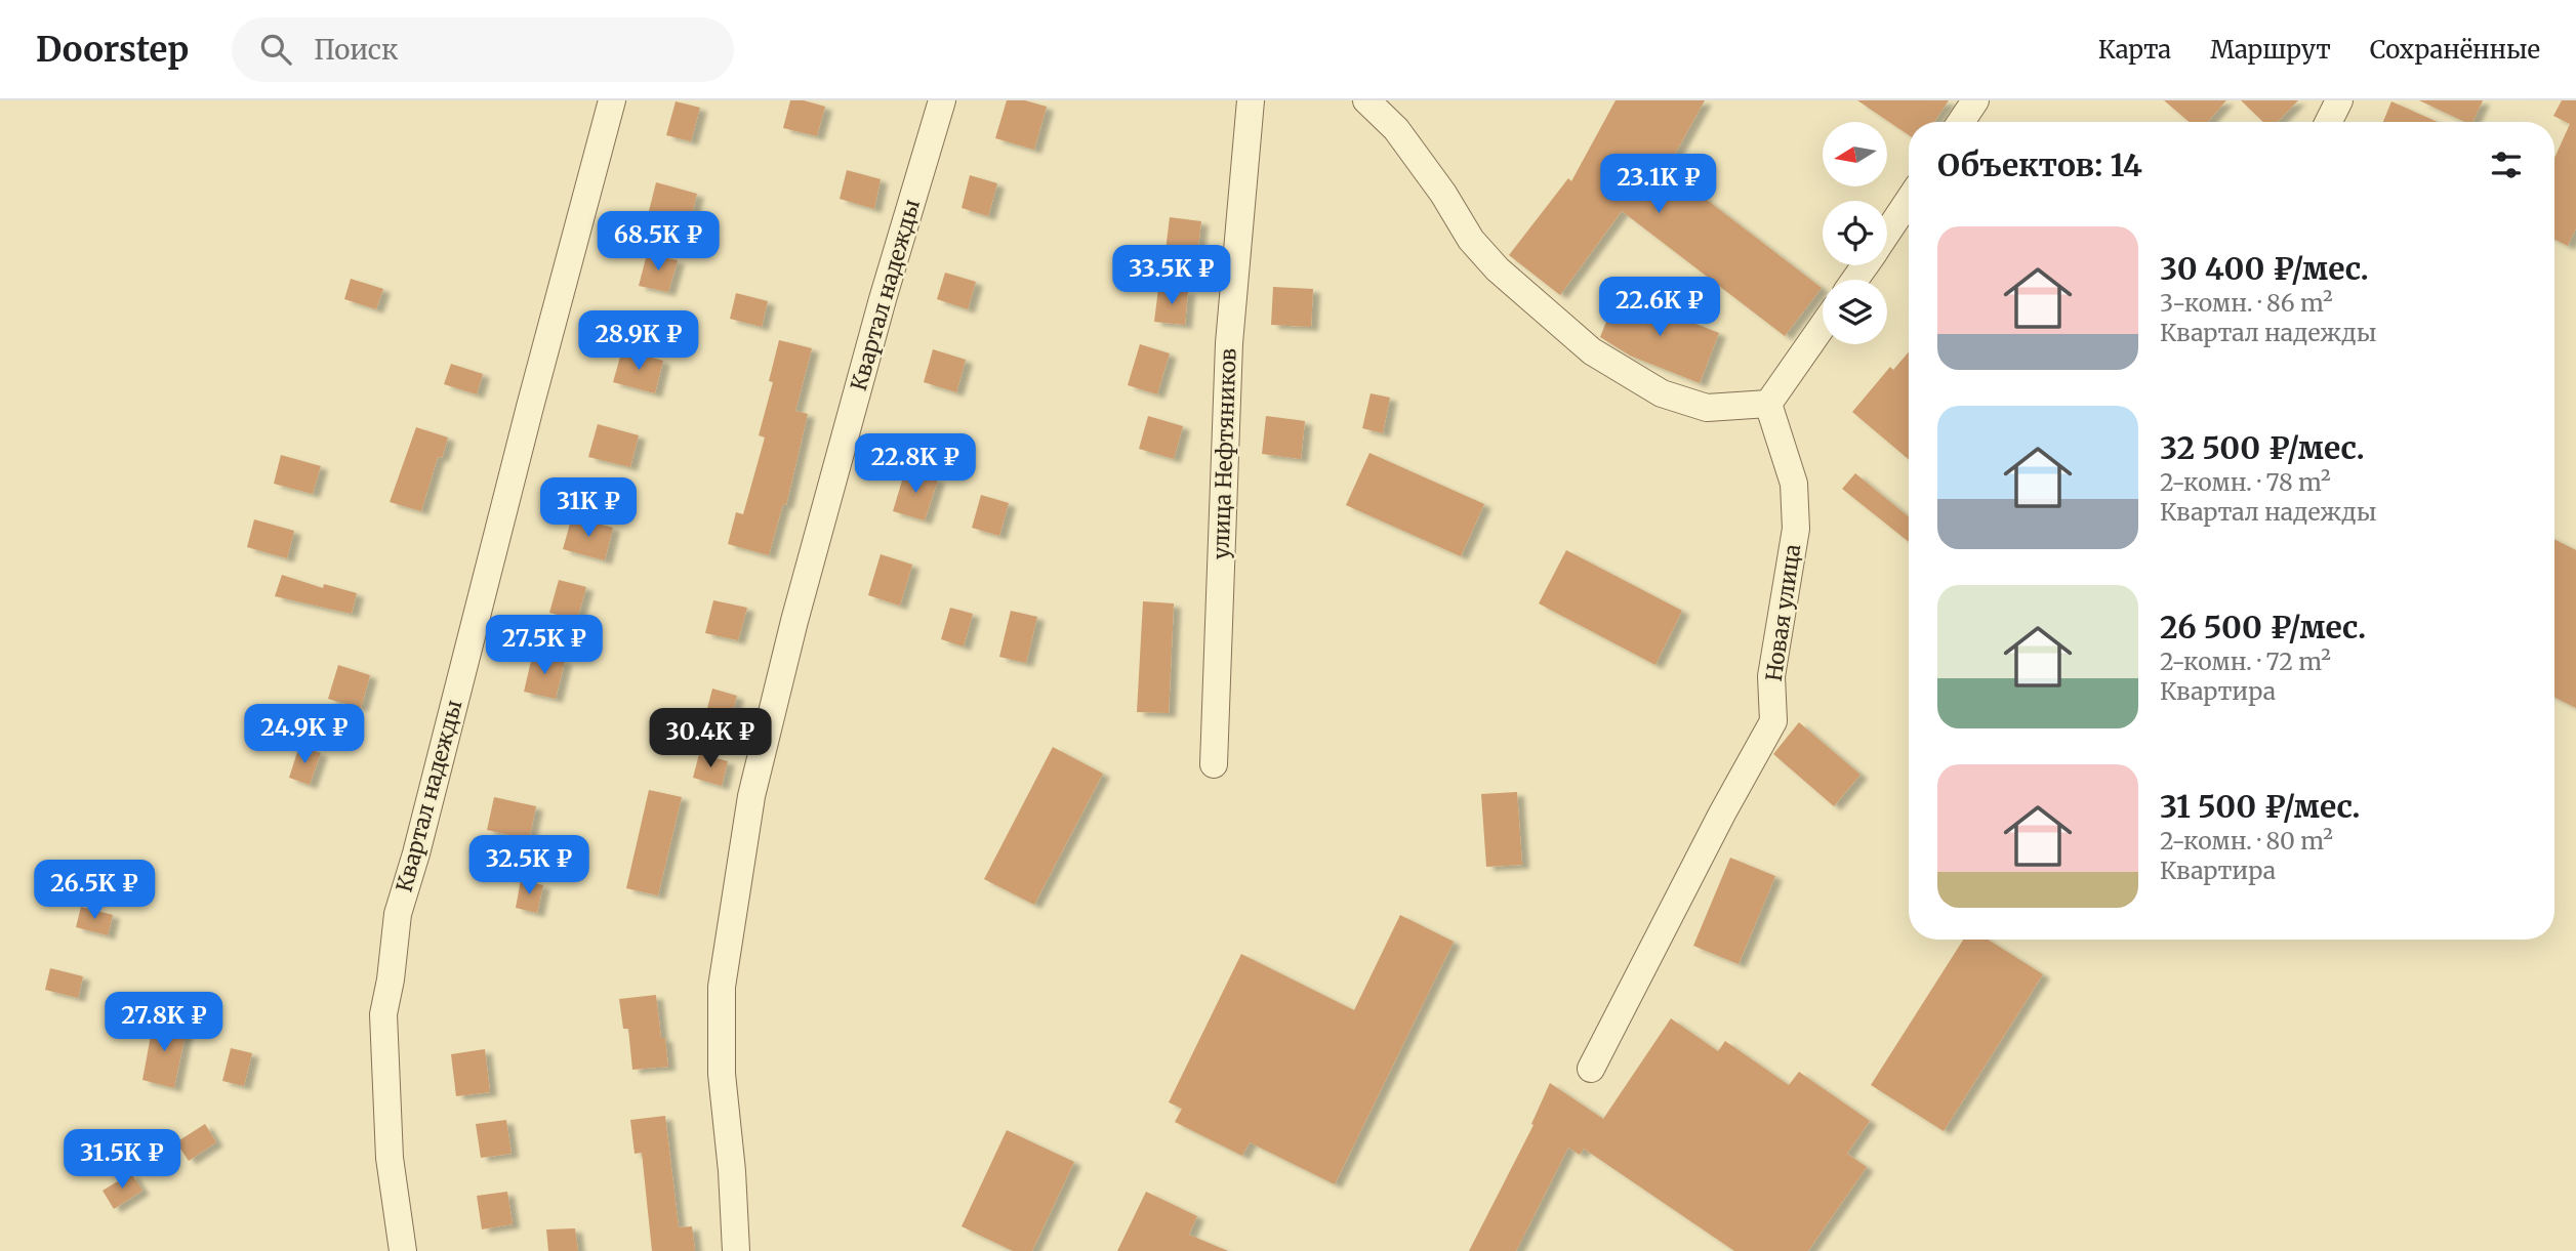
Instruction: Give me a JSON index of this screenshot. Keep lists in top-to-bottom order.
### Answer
{
  "streets": {
    "street": ["Квартал надежды", "улица Нефтяников", "Новая улица"]
  },
  "north": "left",
  "page": {
    "header": "Doorstep",
    "search": "Поиск",
    "nav": ["Карта", "Маршрут", "Сохранённые"],
    "heading": "Объектов: 14",
    "price": [
      "23.1K ₽",
      "68.5K ₽",
      "33.5K ₽",
      "22.6K ₽",
      "28.9K ₽",
      "22.8K ₽",
      "31K ₽",
      "27.5K ₽",
      "24.9K ₽",
      "30.4K ₽",
      "32.5K ₽",
      "26.5K ₽",
      "27.8K ₽",
      "31.5K ₽"
    ],
    "list": [
      {
        "name": "30 400 ₽/мес.",
        "note": "3-комн. · 86 m² · Квартал надежды"
      },
      {
        "name": "32 500 ₽/мес.",
        "note": "2-комн. · 78 m² · Квартал надежды"
      },
      {
        "name": "26 500 ₽/мес.",
        "note": "2-комн. · 72 m² · Квартира"
      },
      {
        "name": "31 500 ₽/мес.",
        "note": "2-комн. · 80 m² · Квартира"
      }
    ]
  }
}
